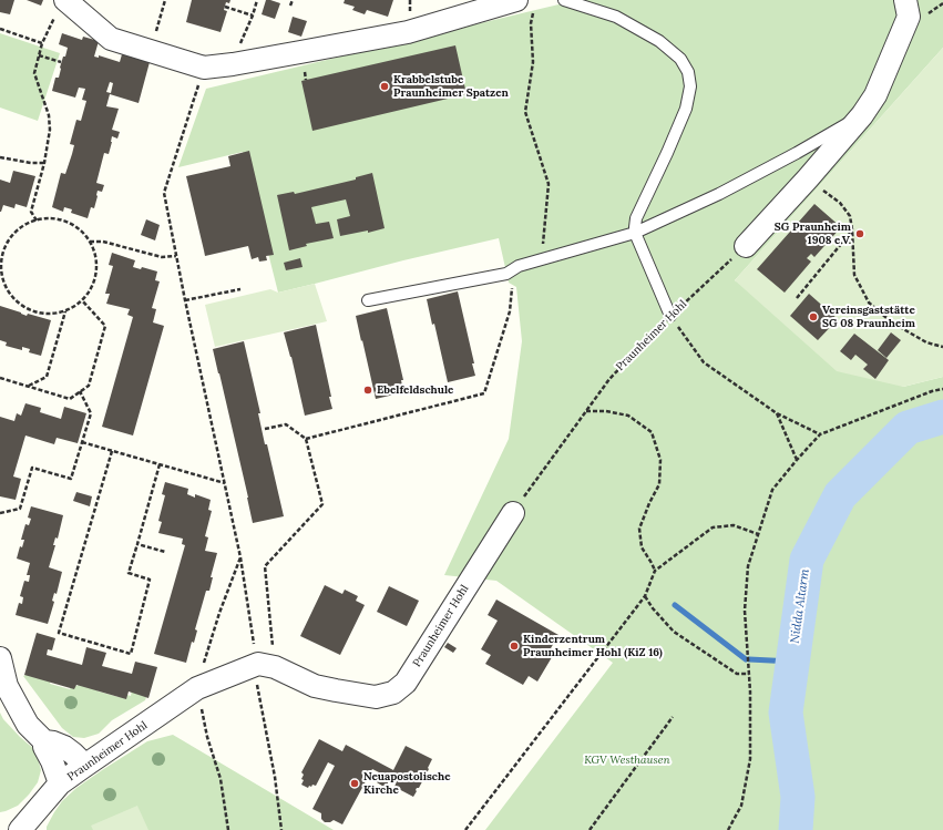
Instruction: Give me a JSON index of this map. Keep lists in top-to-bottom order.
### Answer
{
  "streets": {
    "street": ["Praunheimer Hohl"]
  },
  "water": ["Nidda Altarm"],
  "parks": ["KGV Westhausen"],
  "places": [
    "Krabbelstube Praunheimer Spatzen",
    "SG Praunheim 1908 e.V.",
    "Vereinsgaststätte SG 08 Praunheim",
    "Ebelfeldschule",
    "Kinderzentrum Praunheimer Hohl (KiZ 16)",
    "Neuapostolische Kirche"
  ]
}
